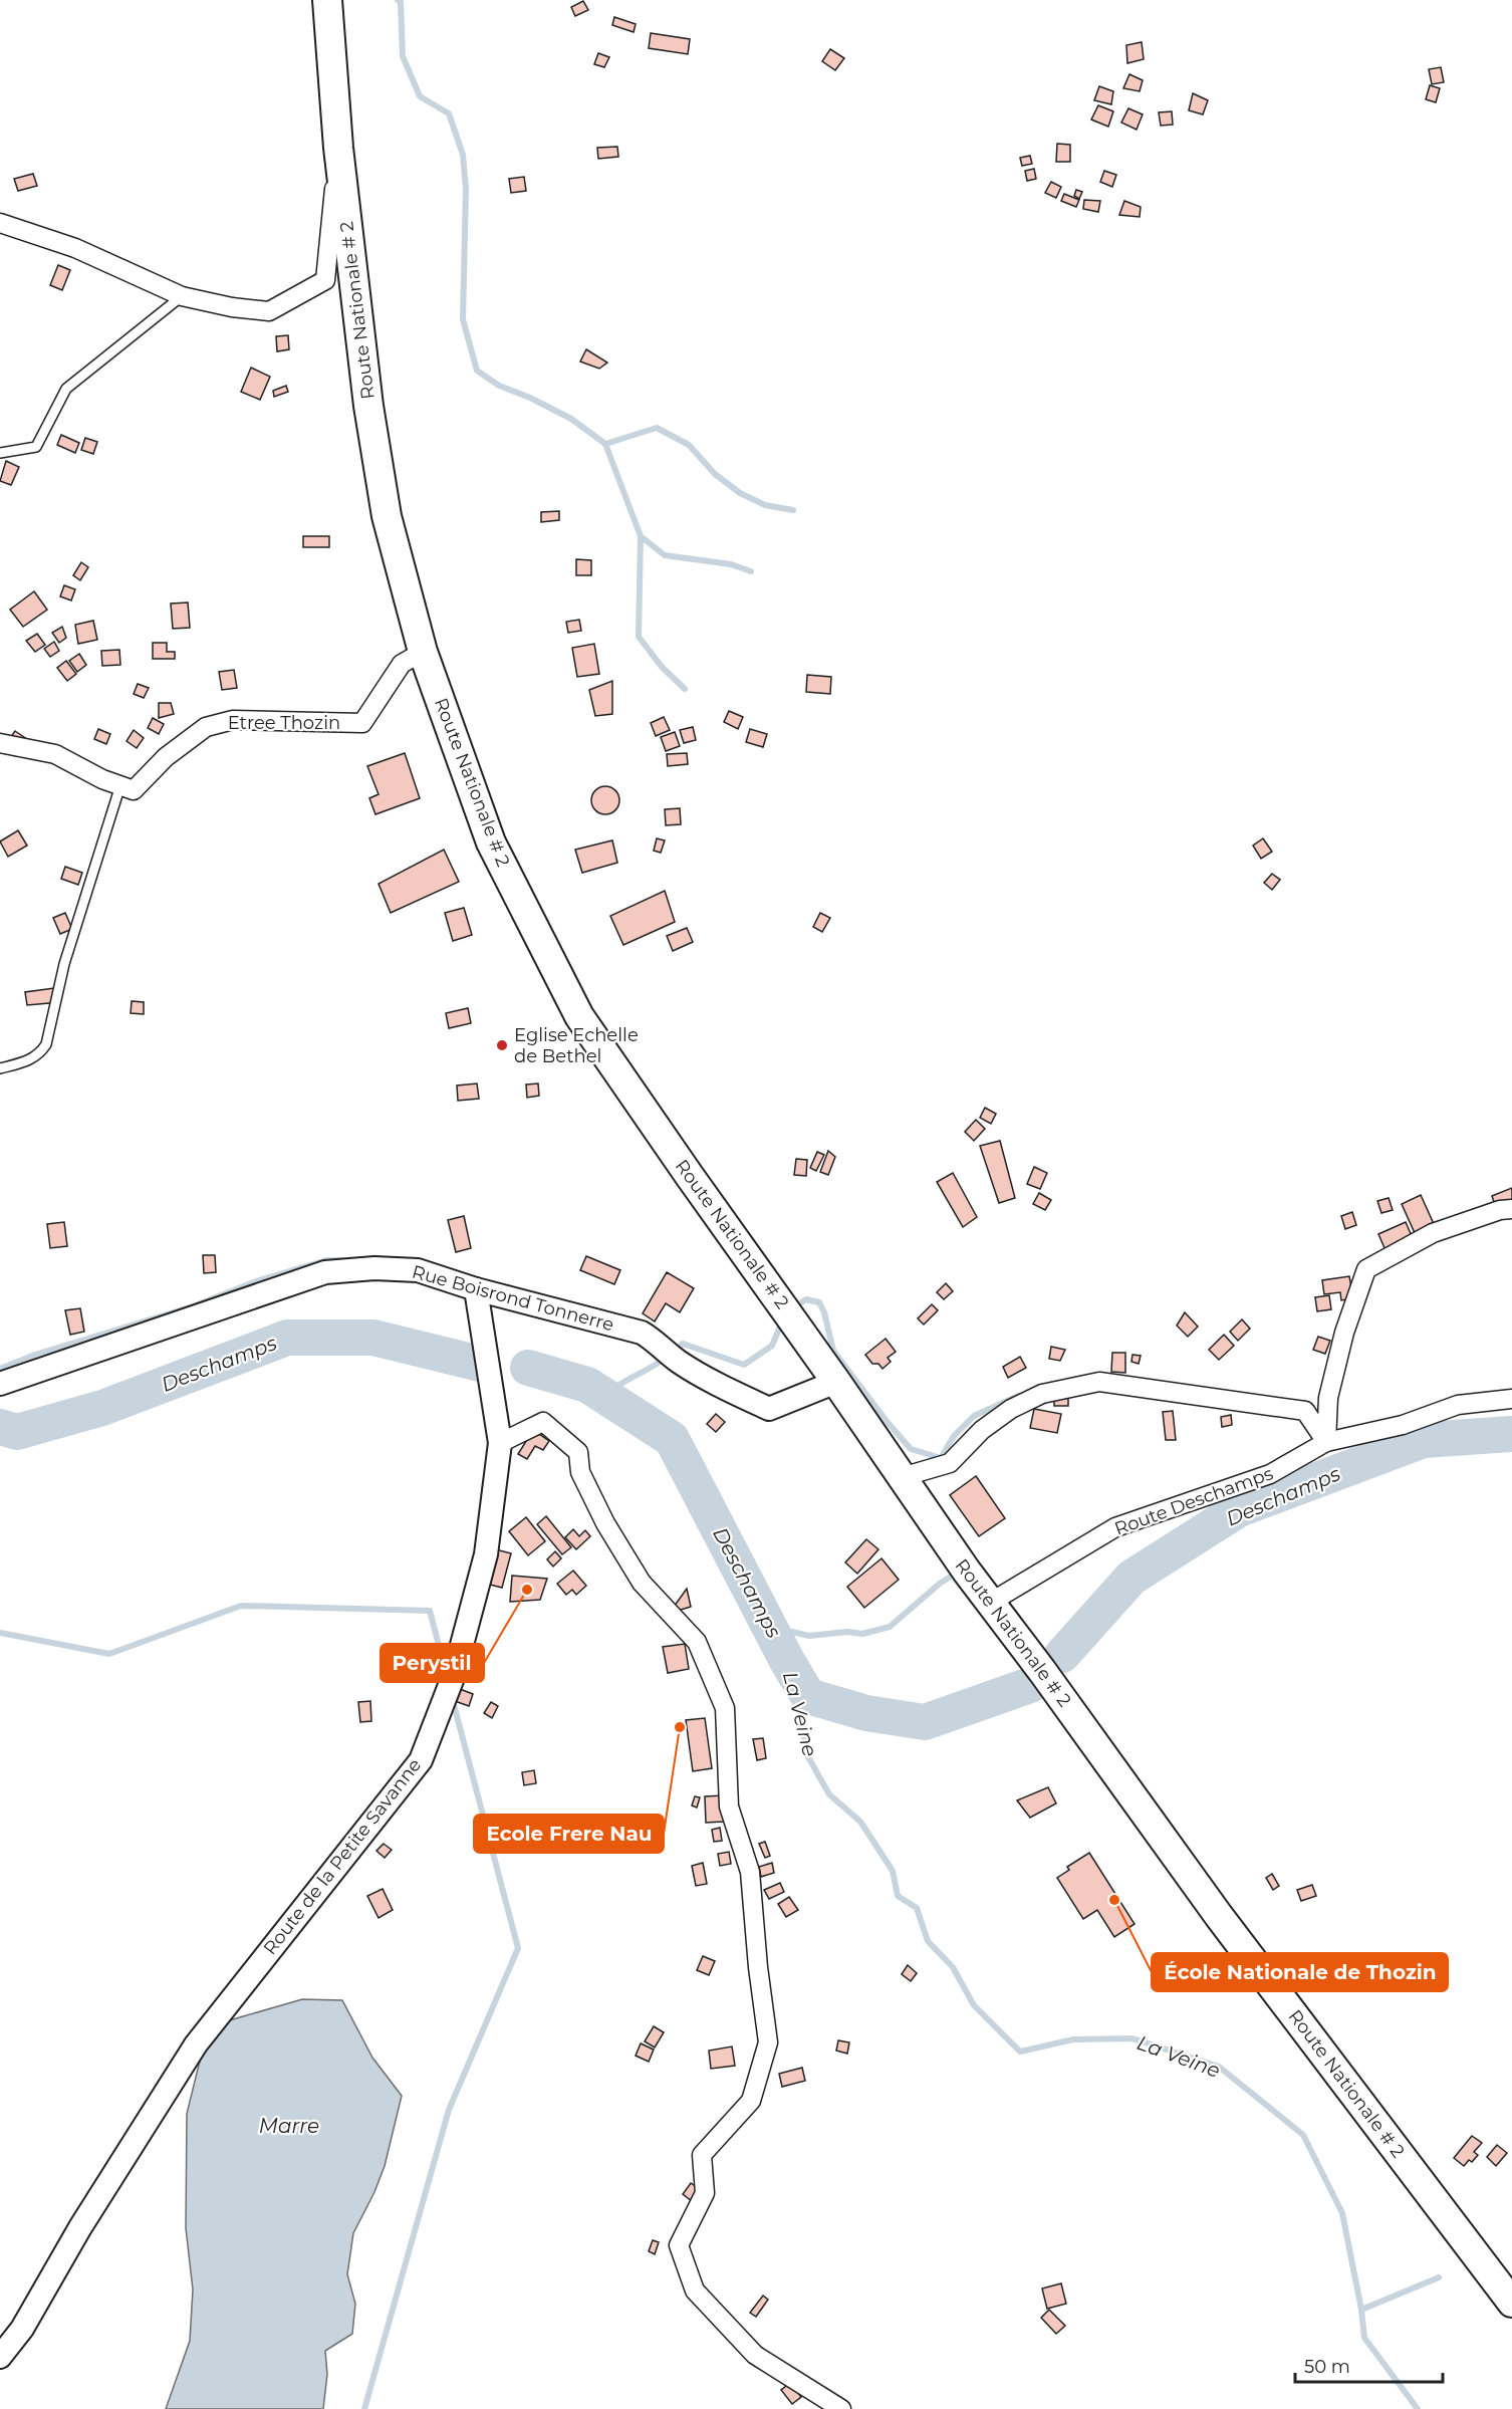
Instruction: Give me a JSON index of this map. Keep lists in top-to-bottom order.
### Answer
{
  "streets": {
    "main road": ["Route Nationale # 2"],
    "street": [
      "Etree Thozin",
      "Rue Boisrond Tonnerre",
      "Route Deschamps",
      "Route de la Petite Savanne"
    ]
  },
  "crossings": [
    ["Route Nationale # 2", "Etree Thozin"],
    ["Route Nationale # 2", "Rue Boisrond Tonnerre"],
    ["Route Nationale # 2", "Route Deschamps"],
    ["Rue Boisrond Tonnerre", "Route de la Petite Savanne"]
  ],
  "water": ["Deschamps", "La Veine", "Marre"],
  "places": [
    "Eglise Echelle de Bethel",
    "Perystil",
    "Ecole Frere Nau",
    "École Nationale de Thozin"
  ],
  "scale_bar": "50 m"
}
